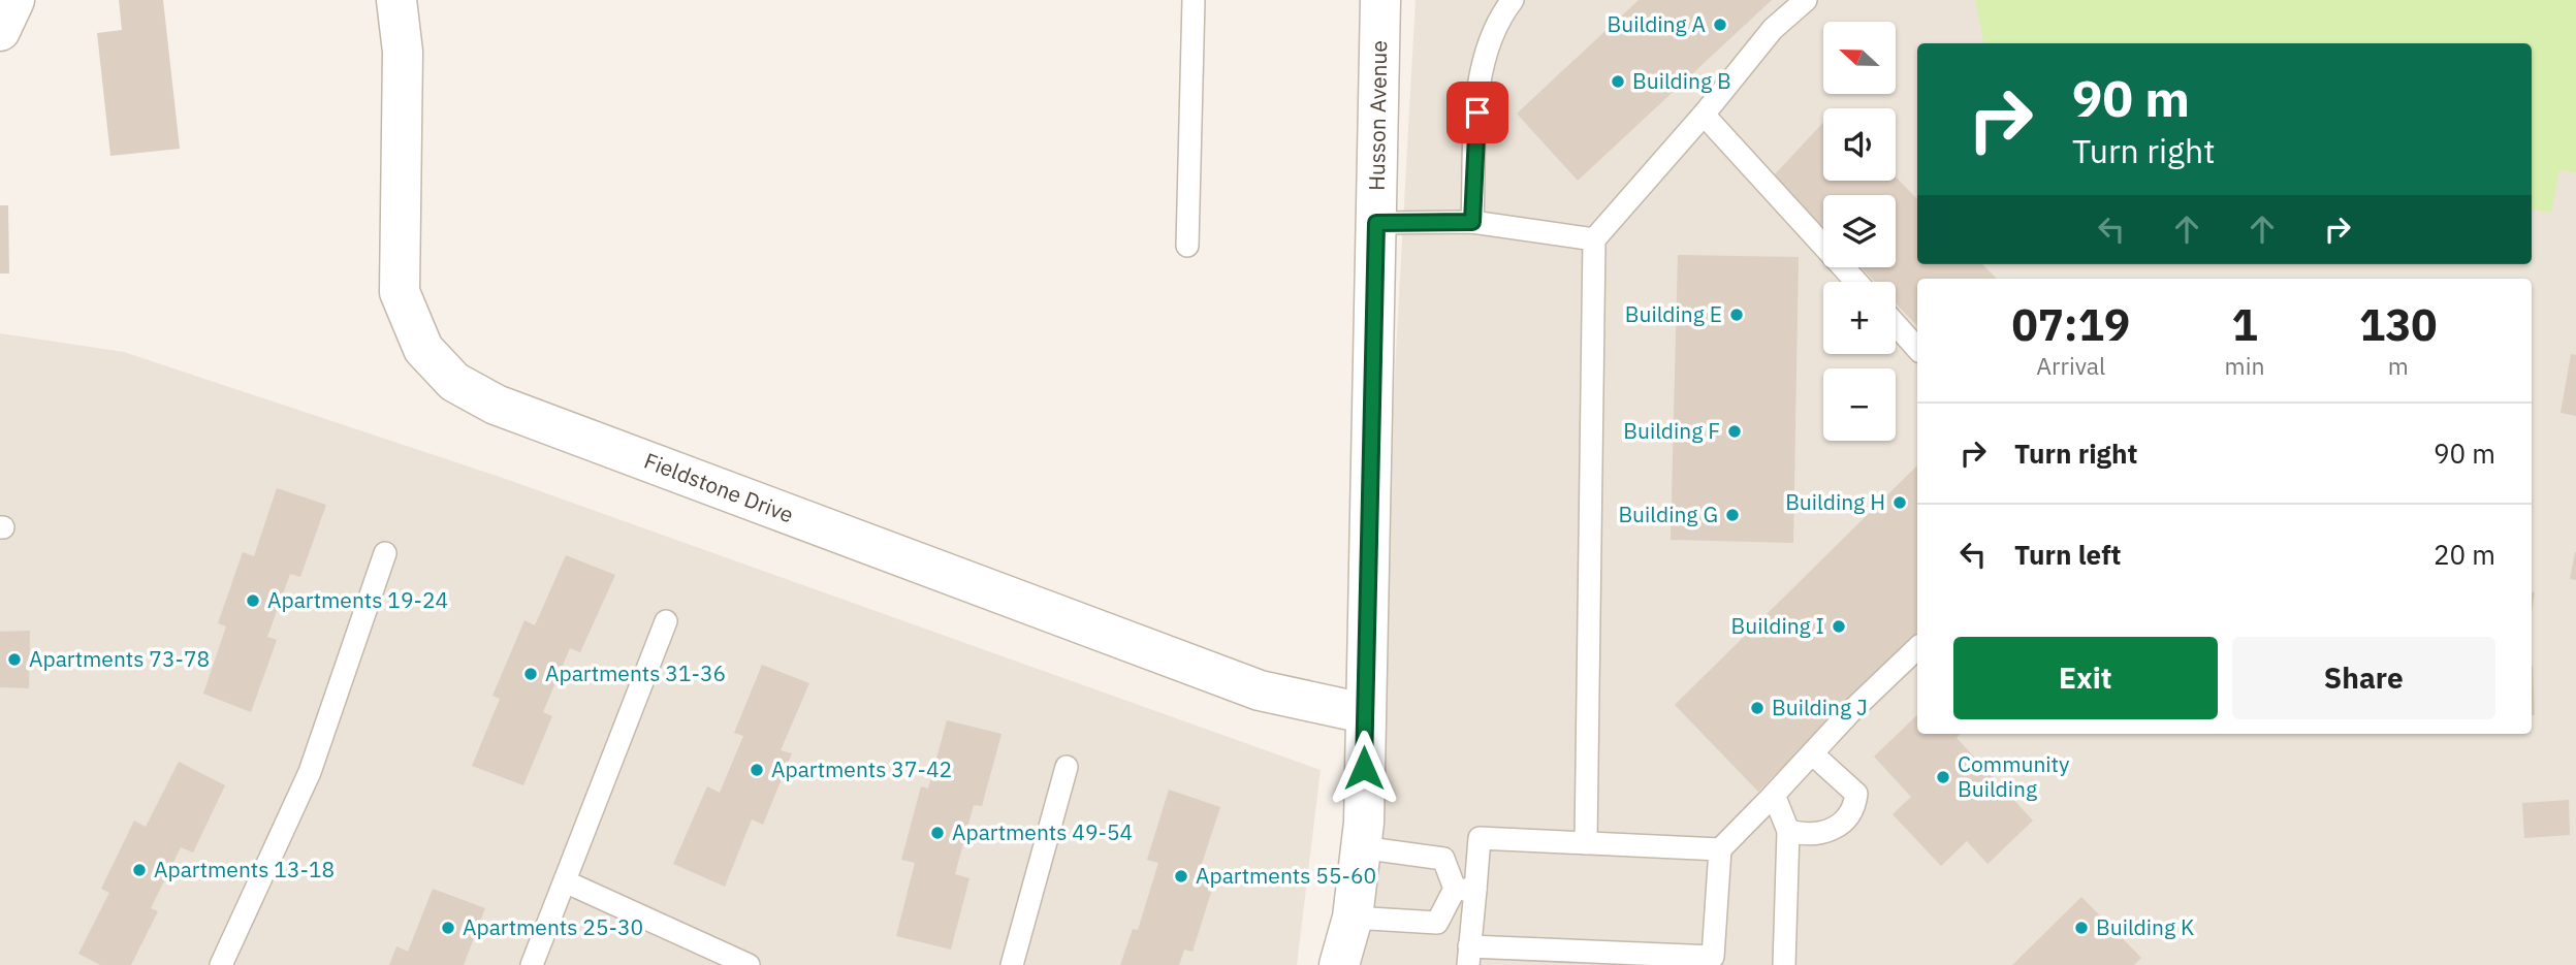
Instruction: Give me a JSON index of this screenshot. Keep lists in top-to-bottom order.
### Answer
{
  "streets": {
    "street": ["Husson Avenue", "Fieldstone Drive"]
  },
  "crossings": [
    ["Husson Avenue", "Fieldstone Drive"]
  ],
  "places": [
    "Building A",
    "Building B",
    "Building E",
    "Building F",
    "Building H",
    "Building G",
    "Apartments 19-24",
    "Building I",
    "Apartments 73-78",
    "Apartments 31-36",
    "Building J",
    "Apartments 37-42",
    "Community Building",
    "Apartments 49-54",
    "Apartments 13-18",
    "Apartments 55-60",
    "Apartments 25-30",
    "Building K"
  ],
  "north": "left",
  "page": {
    "map_buttons": ["+", "−"],
    "turn": ["90 m", "Turn right"],
    "eta": [
      "07:19",
      "Arrival",
      "1",
      "min",
      "130",
      "m"
    ],
    "list": [
      {
        "name": "Turn right",
        "value": "90 m"
      },
      {
        "name": "Turn left",
        "value": "20 m"
      }
    ],
    "buttons": ["Exit", "Share"]
  }
}
